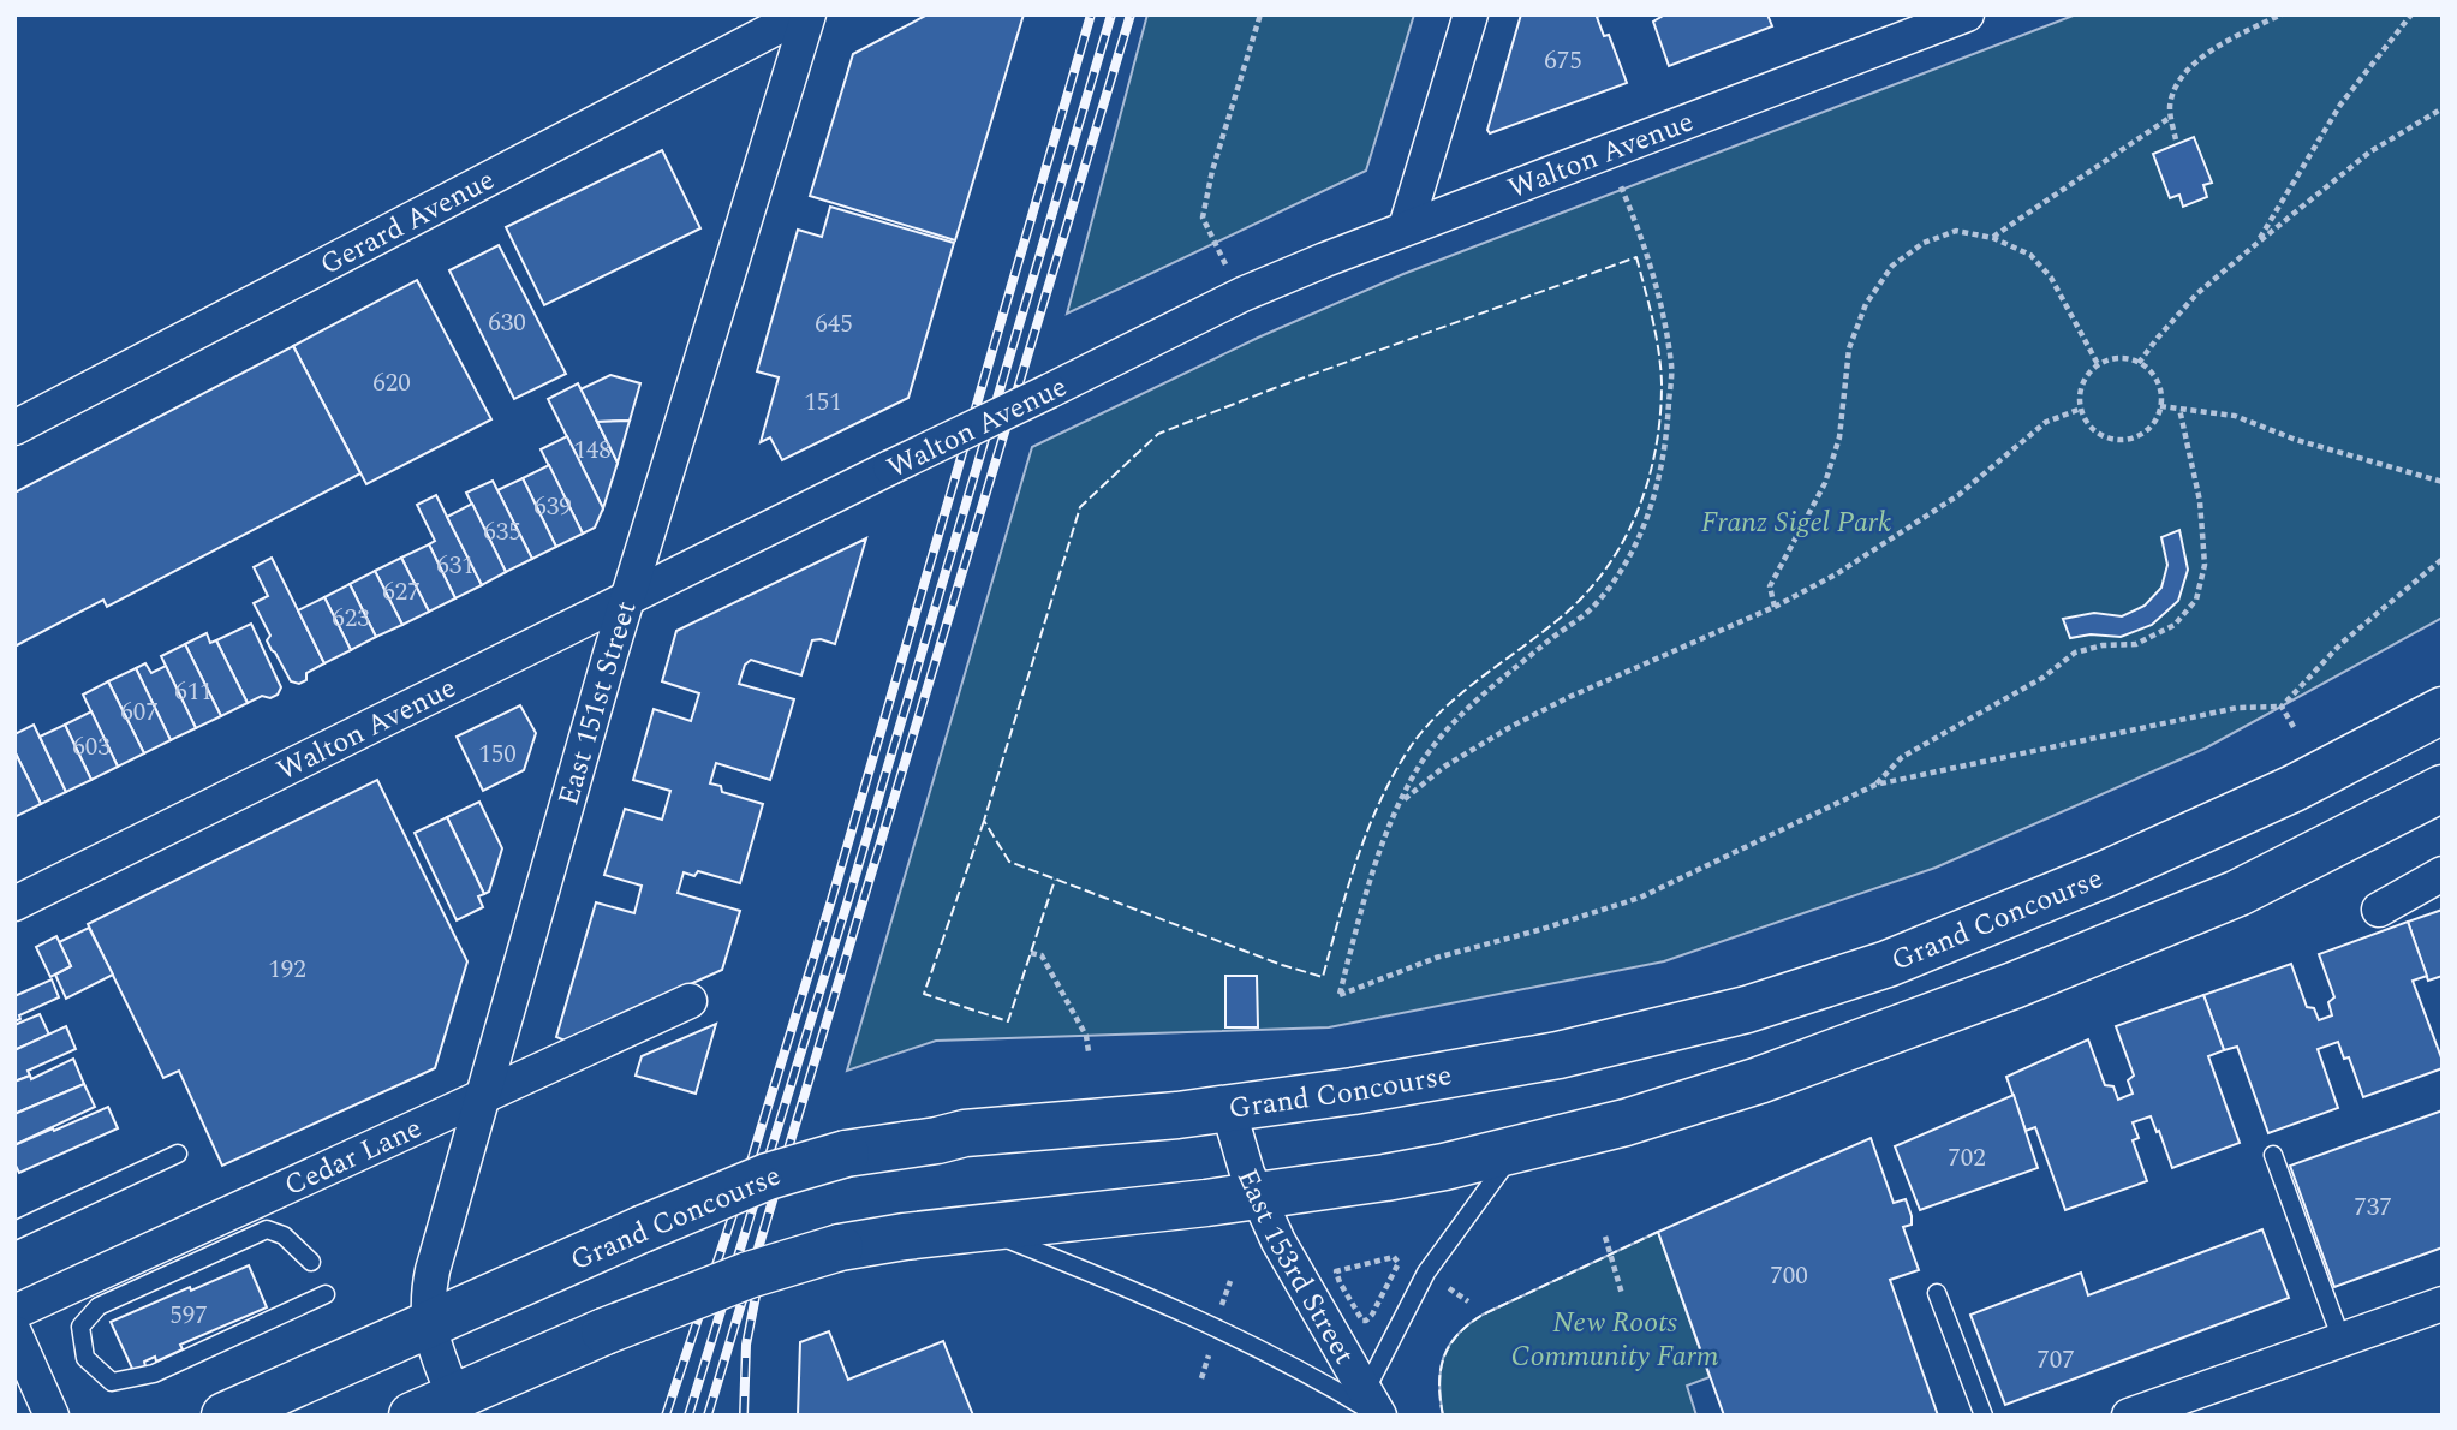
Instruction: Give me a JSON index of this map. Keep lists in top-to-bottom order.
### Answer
{
  "streets": {
    "main road": ["Grand Concourse"],
    "street": [
      "Walton Avenue",
      "Gerard Avenue",
      "East 151st Street",
      "Cedar Lane",
      "East 153rd Street"
    ]
  },
  "crossings": [
    ["Walton Avenue", "East 151st Street"],
    ["East 151st Street", "Grand Concourse"],
    ["East 151st Street", "Cedar Lane"],
    ["Grand Concourse", "East 153rd Street"]
  ],
  "parks": ["Franz Sigel Park", "New Roots Community Farm"],
  "house_numbers": [
    "675",
    "630",
    "645",
    "620",
    "151",
    "148",
    "639",
    "635",
    "631",
    "627",
    "623",
    "611",
    "607",
    "603",
    "150",
    "192",
    "702",
    "737",
    "700",
    "597",
    "707"
  ]
}
